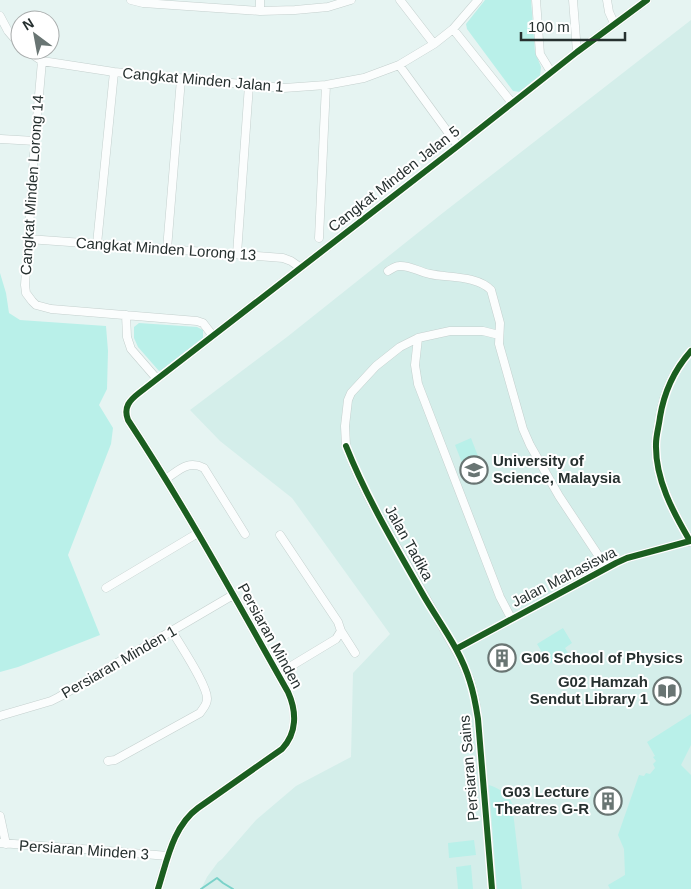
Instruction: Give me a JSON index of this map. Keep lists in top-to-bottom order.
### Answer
{
  "streets": {
    "street": [
      "Cangkat Minden Jalan 1",
      "Cangkat Minden Jalan 5",
      "Cangkat Minden Lorong 14",
      "Cangkat Minden Lorong 13",
      "Jalan Tadika",
      "Jalan Mahasiswa",
      "Persiaran Minden",
      "Persiaran Minden 1",
      "Persiaran Sains",
      "Persiaran Minden 3"
    ]
  },
  "crossings": [
    ["Cangkat Minden Jalan 1", "Cangkat Minden Lorong 14"],
    ["Cangkat Minden Jalan 5", "Cangkat Minden Lorong 14"],
    ["Cangkat Minden Jalan 5", "Cangkat Minden Lorong 13"],
    ["Cangkat Minden Jalan 5", "Persiaran Minden"],
    ["Cangkat Minden Lorong 14", "Cangkat Minden Lorong 13"],
    ["Jalan Tadika", "Jalan Mahasiswa"],
    ["Jalan Tadika", "Persiaran Sains"],
    ["Jalan Mahasiswa", "Persiaran Sains"],
    ["Persiaran Minden", "Persiaran Minden 1"],
    ["Persiaran Minden", "Persiaran Minden 3"]
  ],
  "places": {
    "school or university": ["University of Science, Malaysia"],
    "building": ["G06 School of Physics", "G03 Lecture Theatres G-R"],
    "library": ["G02 Hamzah Sendut Library 1"]
  },
  "scale_bar": "100 m",
  "north": "top left"
}
